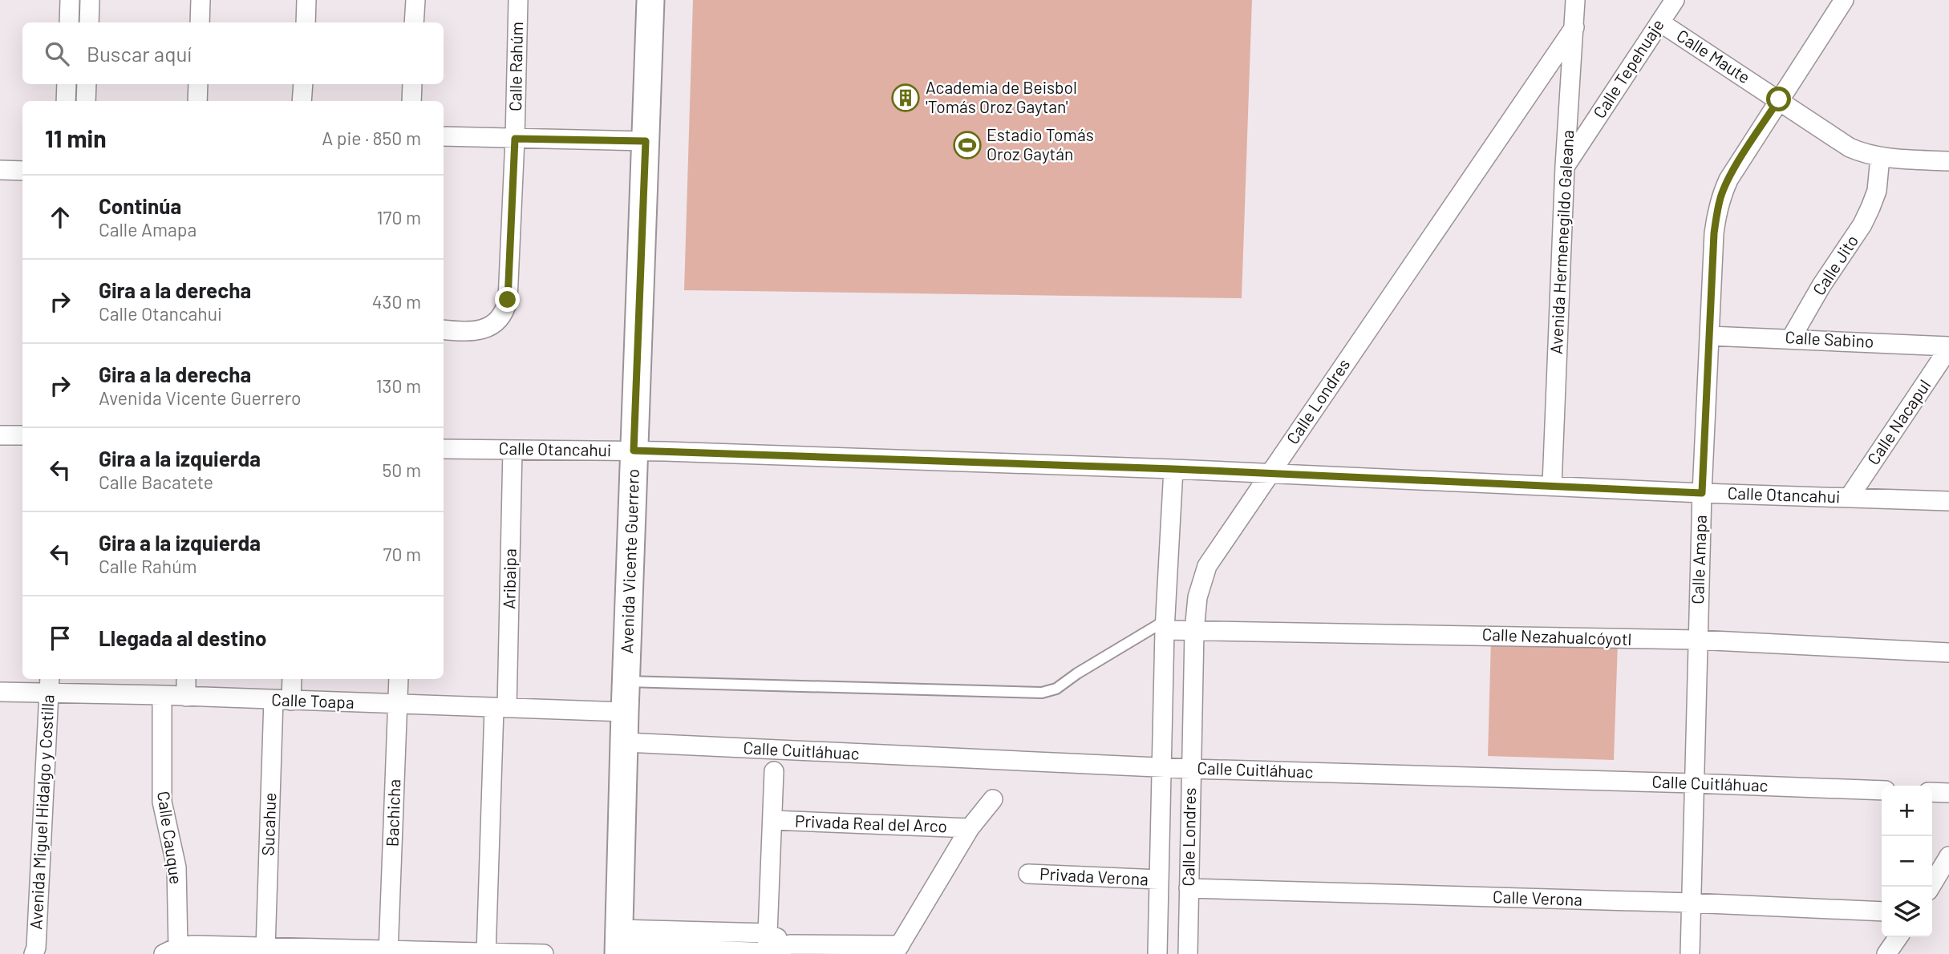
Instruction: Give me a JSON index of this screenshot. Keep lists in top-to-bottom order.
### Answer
{
  "streets": {
    "main road": ["Avenida Vicente Guerrero"],
    "street": [
      "Calle Maute",
      "Calle Rahúm",
      "Calle Tepehuaje",
      "Avenida Hermenegildo Galeana",
      "Calle Jito",
      "Calle Sabino",
      "Calle Londres",
      "Calle Nacapul",
      "Calle Otancahui",
      "Calle Amapa",
      "Aribaipa",
      "Calle Nezahualcóyotl",
      "Calle Toapa",
      "Calle Cuitláhuac",
      "Avenida Miguel Hidalgo y Costilla",
      "Bachicha",
      "Sucahue",
      "Privada Real del Arco",
      "Calle Cauque",
      "Privada Verona",
      "Calle Verona"
    ]
  },
  "crossings": [
    ["Calle Maute", "Calle Tepehuaje"],
    ["Calle Maute", "Calle Jito"],
    ["Calle Maute", "Calle Amapa"],
    ["Calle Tepehuaje", "Avenida Hermenegildo Galeana"],
    ["Avenida Hermenegildo Galeana", "Calle Londres"],
    ["Avenida Hermenegildo Galeana", "Calle Otancahui"],
    ["Calle Jito", "Calle Sabino"],
    ["Calle Sabino", "Calle Nacapul"],
    ["Calle Sabino", "Calle Amapa"],
    ["Calle Londres", "Calle Otancahui"],
    ["Calle Londres", "Calle Nezahualcóyotl"],
    ["Calle Londres", "Calle Cuitláhuac"],
    ["Calle Londres", "Privada Verona"],
    ["Calle Londres", "Calle Verona"],
    ["Calle Nacapul", "Calle Otancahui"],
    ["Calle Otancahui", "Calle Amapa"],
    ["Calle Otancahui", "Avenida Vicente Guerrero"],
    ["Calle Otancahui", "Aribaipa"],
    ["Calle Amapa", "Calle Nezahualcóyotl"],
    ["Calle Amapa", "Calle Cuitláhuac"],
    ["Calle Amapa", "Calle Verona"],
    ["Avenida Vicente Guerrero", "Calle Toapa"],
    ["Avenida Vicente Guerrero", "Calle Cuitláhuac"],
    ["Avenida Vicente Guerrero", "Privada Real del Arco"],
    ["Aribaipa", "Calle Toapa"],
    ["Calle Toapa", "Avenida Miguel Hidalgo y Costilla"],
    ["Calle Toapa", "Bachicha"],
    ["Calle Toapa", "Sucahue"],
    ["Calle Toapa", "Calle Cauque"]
  ],
  "places": {
    "building": ["Academia de Beisbol 'Tomás Oroz Gaytan'"],
    "sports": ["Estadio Tomás Oroz Gaytán"]
  },
  "page": {
    "search": "Buscar aquí",
    "heading": ["11 min", "A pie · 850 m"],
    "list": [
      ["Continúa", "Calle Amapa", "170 m"],
      ["Gira a la derecha", "Calle Otancahui", "430 m"],
      ["Gira a la derecha", "Avenida Vicente Guerrero", "130 m"],
      ["Gira a la izquierda", "Calle Bacatete", "50 m"],
      ["Gira a la izquierda", "Calle Rahúm", "70 m"],
      "Llegada al destino"
    ],
    "map_buttons": ["+", "−"]
  }
}
